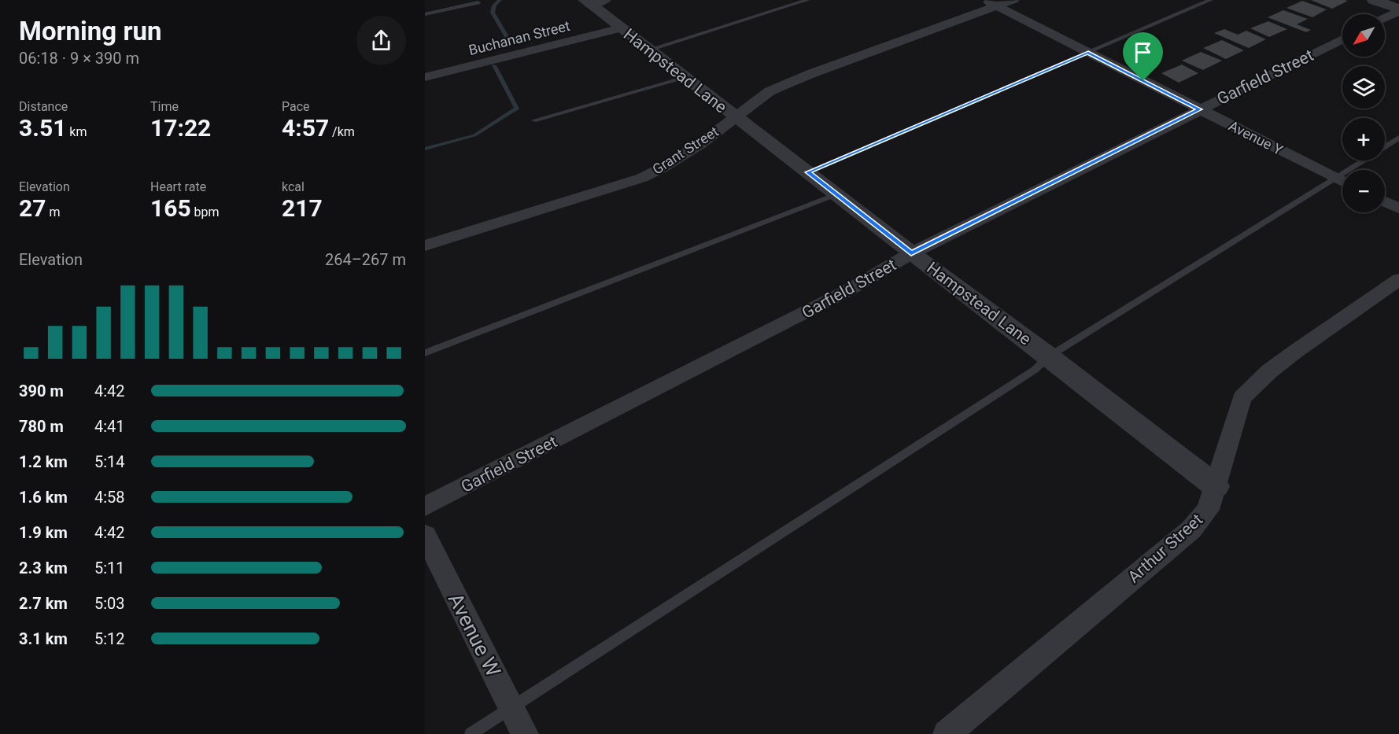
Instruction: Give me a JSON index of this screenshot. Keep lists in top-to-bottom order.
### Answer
{
  "streets": {
    "street": [
      "Buchanan Street",
      "Hampstead Lane",
      "Garfield Street",
      "Avenue Y",
      "Grant Street",
      "Arthur Street",
      "Avenue W"
    ]
  },
  "crossings": [
    ["Buchanan Street", "Hampstead Lane"],
    ["Hampstead Lane", "Garfield Street"],
    ["Hampstead Lane", "Grant Street"],
    ["Hampstead Lane", "Arthur Street"],
    ["Garfield Street", "Avenue Y"],
    ["Avenue Y", "Grant Street"]
  ],
  "north": "bottom left",
  "page": {
    "heading": ["Morning run", "06:18 · 9 × 390 m"],
    "map_buttons": ["+", "−"],
    "stats": [
      ["Distance", "3.51 km"],
      ["Time", "17:22"],
      ["Pace", "4:57 /km"],
      ["Elevation", "27 m"],
      ["Heart rate", "165 bpm"],
      ["kcal", "217"]
    ],
    "chart": ["Elevation", "264–267 m"],
    "list": [
      {
        "name": "390 m",
        "note": "4:42"
      },
      {
        "name": "780 m",
        "note": "4:41"
      },
      {
        "name": "1.2 km",
        "note": "5:14"
      },
      {
        "name": "1.6 km",
        "note": "4:58"
      },
      {
        "name": "1.9 km",
        "note": "4:42"
      },
      {
        "name": "2.3 km",
        "note": "5:11"
      },
      {
        "name": "2.7 km",
        "note": "5:03"
      },
      {
        "name": "3.1 km",
        "note": "5:12"
      }
    ]
  }
}
